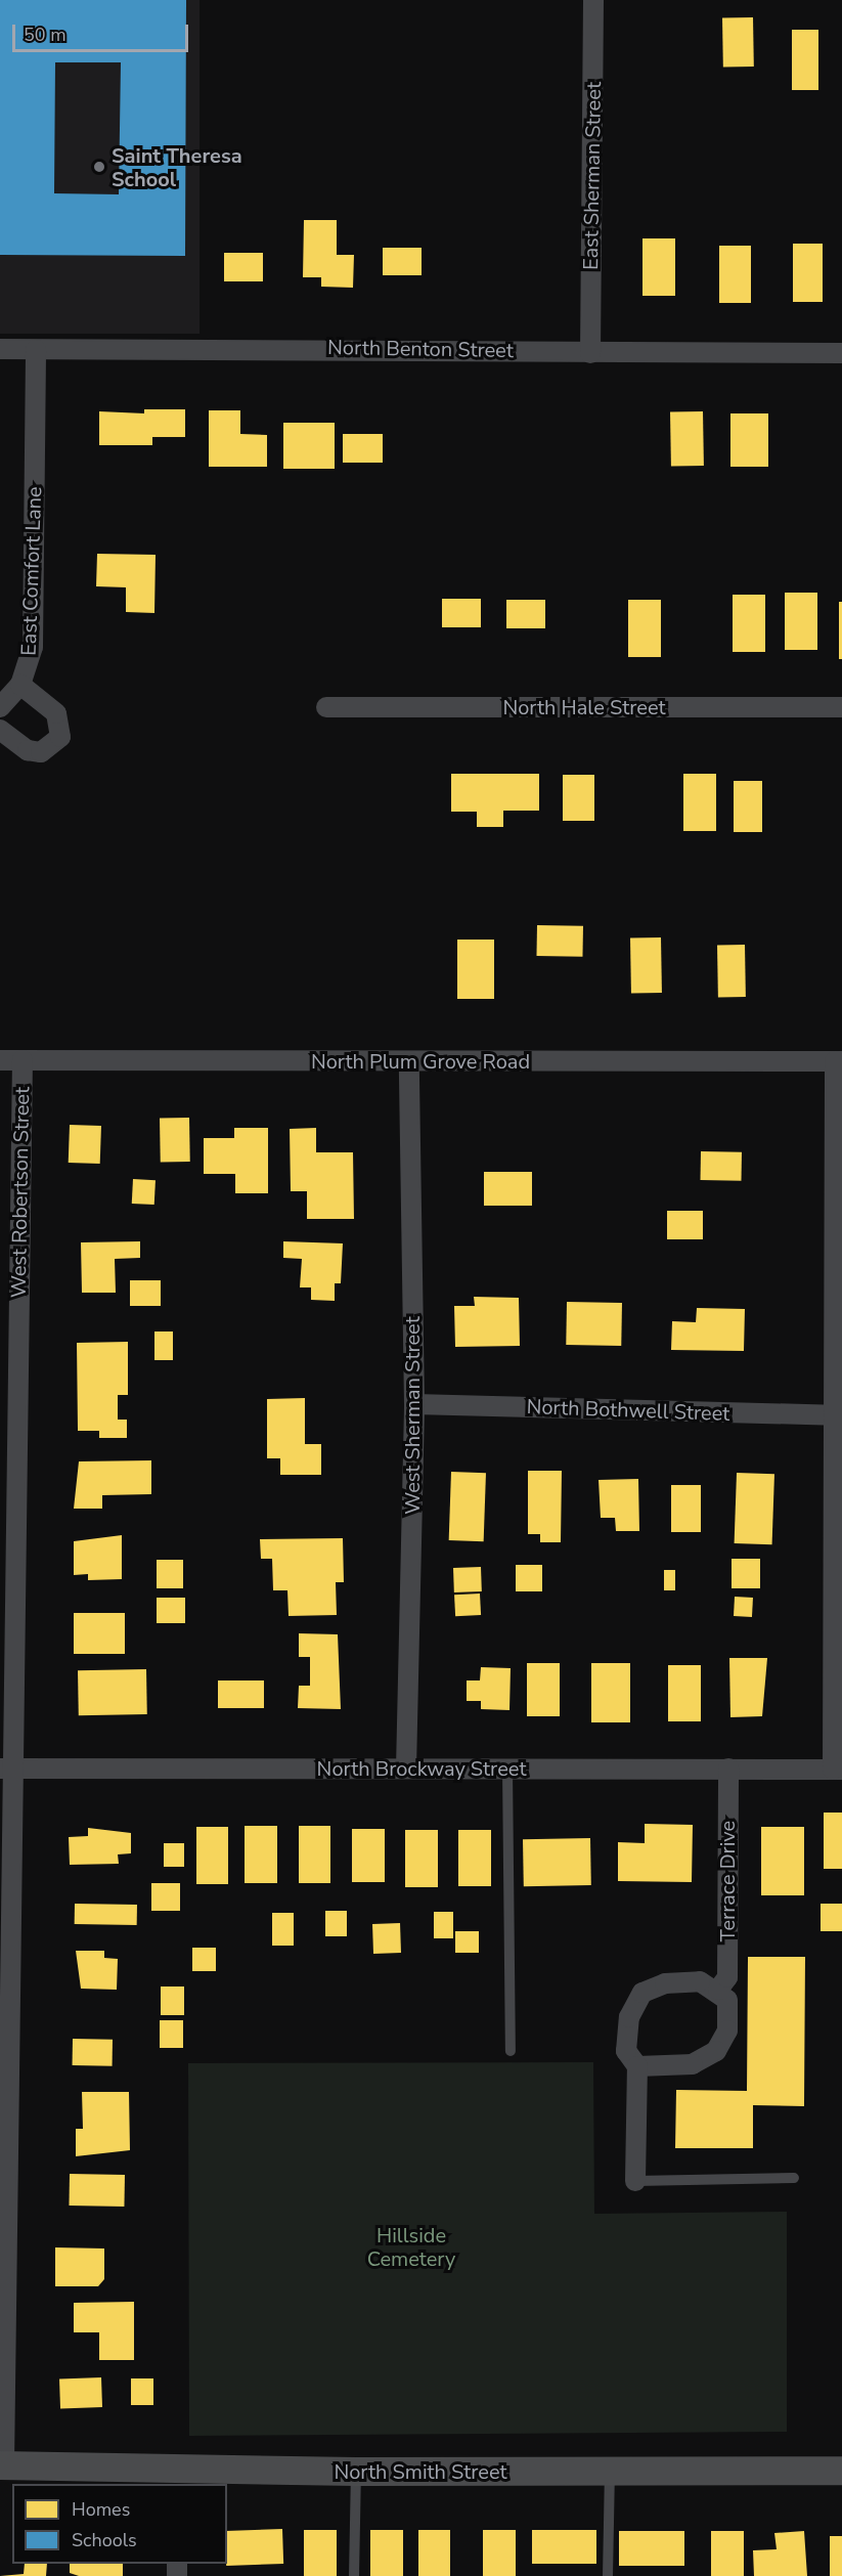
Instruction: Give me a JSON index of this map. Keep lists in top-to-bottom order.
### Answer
{
  "streets": {
    "street": [
      "East Sherman Street",
      "North Benton Street",
      "East Comfort Lane",
      "North Hale Street",
      "North Plum Grove Road",
      "West Robertson Street",
      "North Bothwell Street",
      "West Sherman Street",
      "North Brockway Street",
      "Terrace Drive",
      "North Smith Street"
    ]
  },
  "crossings": [
    ["East Sherman Street", "North Benton Street"],
    ["North Benton Street", "East Comfort Lane"],
    ["North Plum Grove Road", "West Robertson Street"],
    ["North Plum Grove Road", "West Sherman Street"],
    ["West Robertson Street", "North Brockway Street"],
    ["West Robertson Street", "North Smith Street"],
    ["North Bothwell Street", "West Sherman Street"],
    ["West Sherman Street", "North Brockway Street"],
    ["North Brockway Street", "Terrace Drive"]
  ],
  "parks": ["Hillside Cemetery"],
  "places": ["Saint Theresa School"],
  "legend": ["Homes", "Schools"],
  "scale_bar": "50 m"
}
